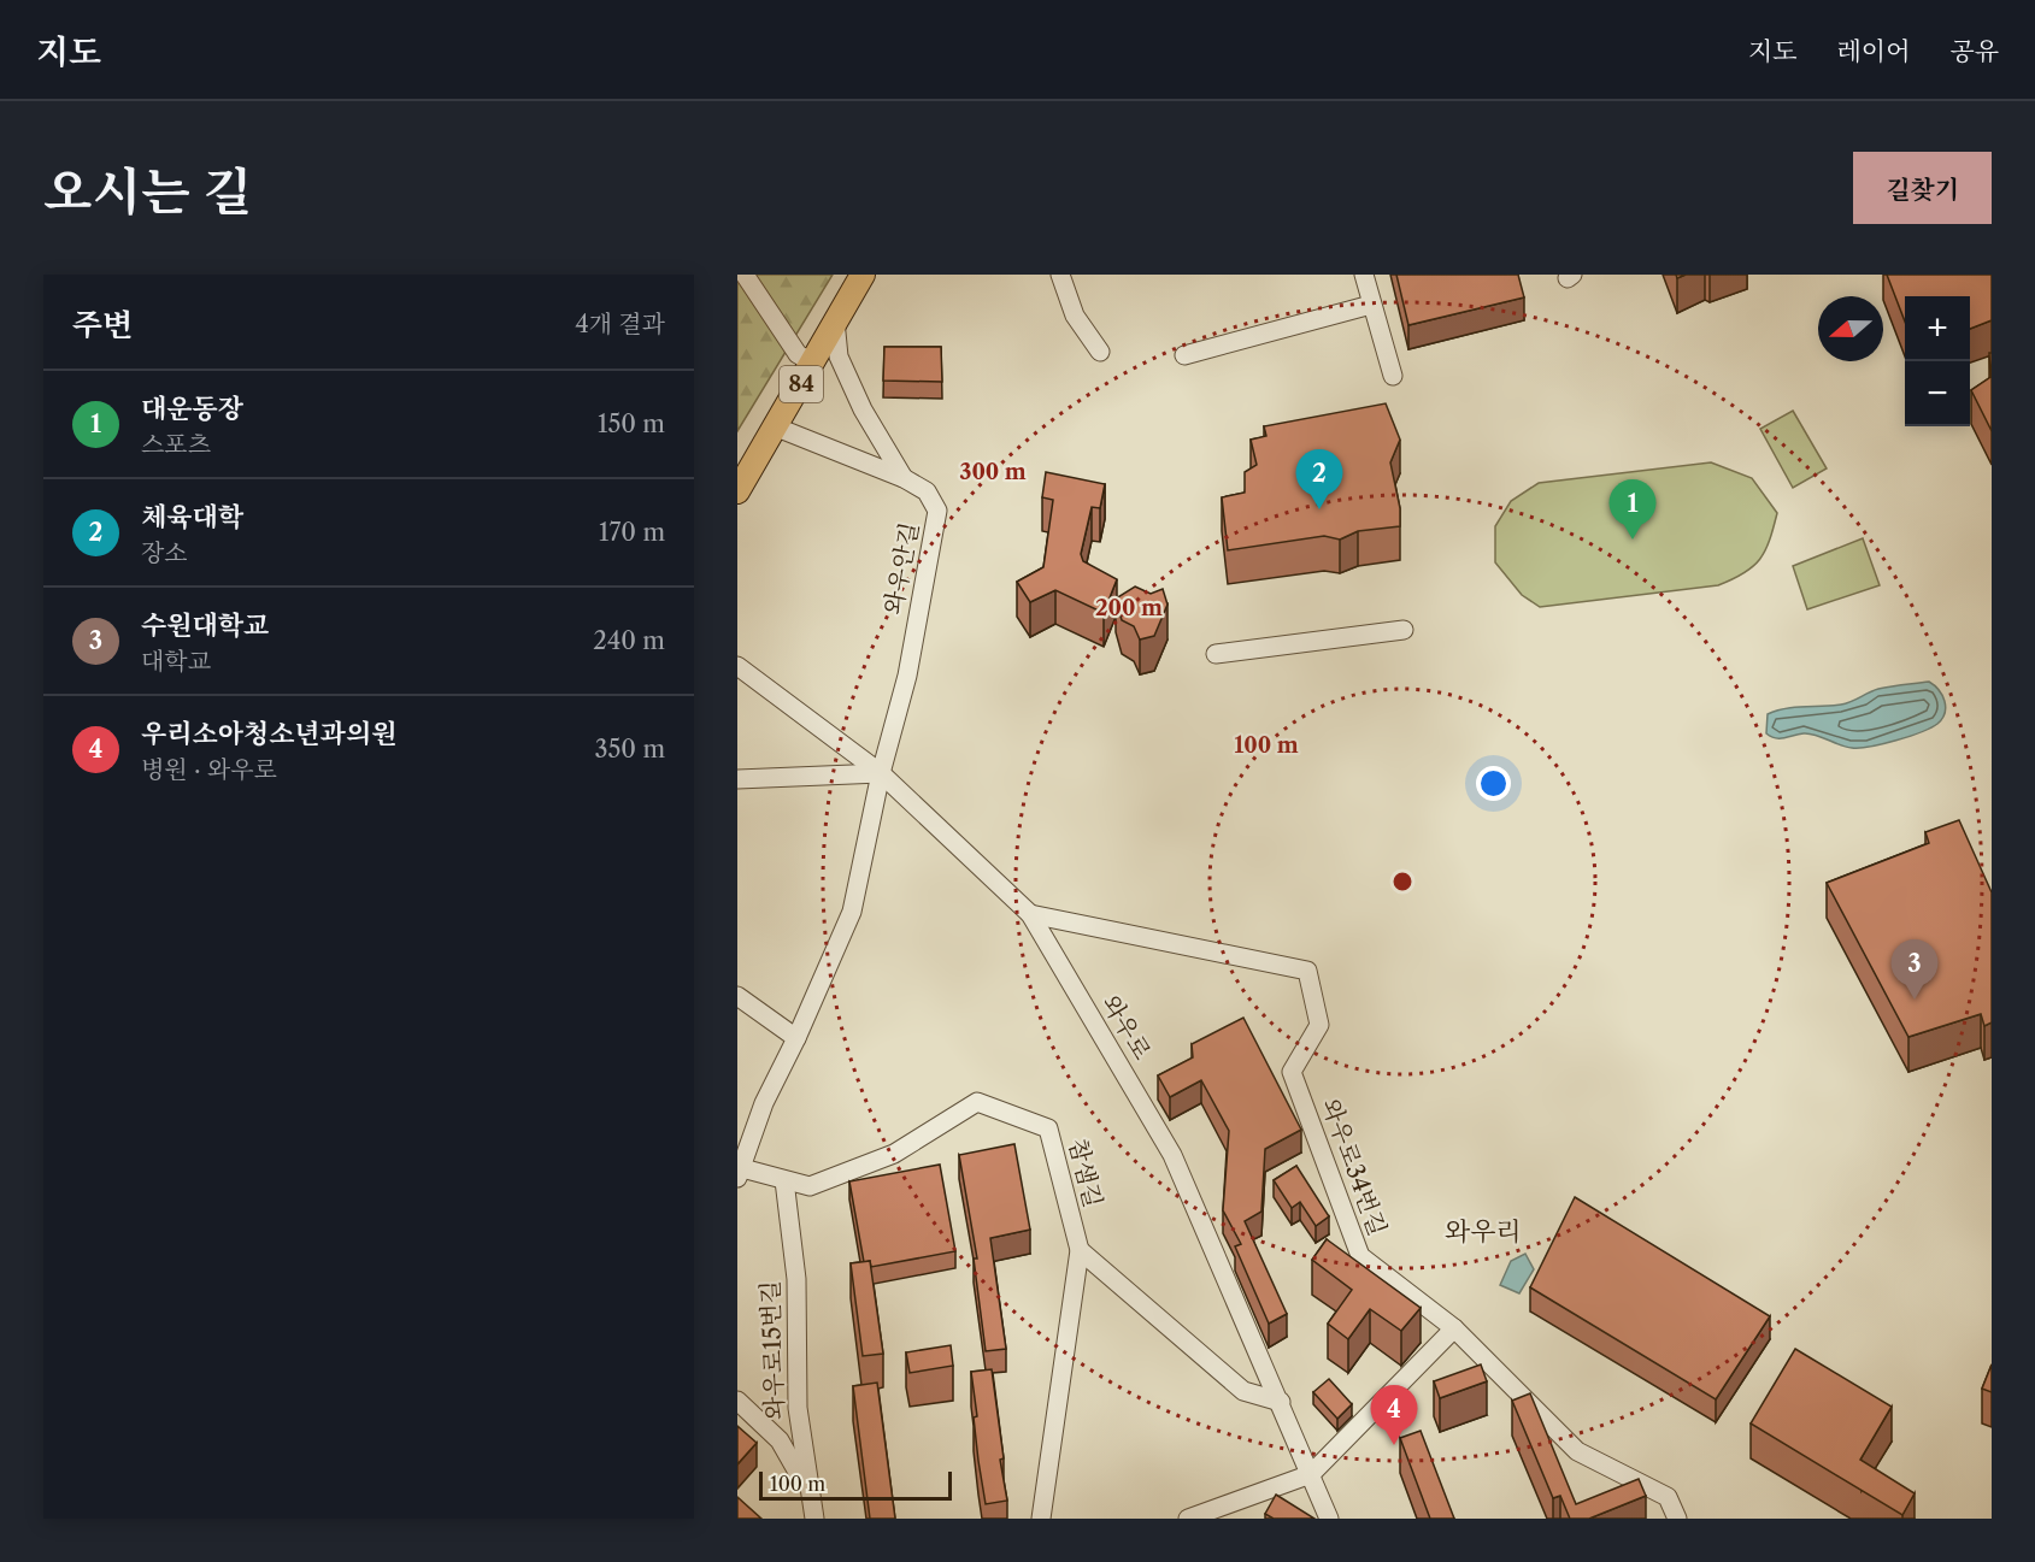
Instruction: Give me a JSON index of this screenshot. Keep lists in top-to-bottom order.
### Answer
{
  "streets": {
    "main road": ["84"],
    "street": [
      "와우안길",
      "와우로",
      "와우로34번길",
      "참샘길",
      "와우로15번길"
    ]
  },
  "crossings": [
    ["84", "와우안길"],
    ["와우안길", "와우로"],
    ["와우안길", "참샘길"],
    ["와우로", "와우로34번길"],
    ["참샘길", "와우로15번길"]
  ],
  "districts": ["와우리"],
  "scale_bar": "100 m",
  "north": "left",
  "page": {
    "header": "지도",
    "nav": ["지도", "레이어", "공유"],
    "title": "오시는 길",
    "buttons": "길찾기",
    "heading": ["주변", "4개 결과"],
    "map_buttons": ["+", "−"],
    "list": [
      {
        "mark": "1",
        "name": "대운동장",
        "note": "스포츠",
        "value": "150 m"
      },
      {
        "mark": "2",
        "name": "체육대학",
        "note": "장소",
        "value": "170 m"
      },
      {
        "mark": "3",
        "name": "수원대학교",
        "note": "대학교",
        "value": "240 m"
      },
      {
        "mark": "4",
        "name": "우리소아청소년과의원",
        "note": "병원 · 와우로",
        "value": "350 m"
      }
    ],
    "pins": [
      "2",
      "1",
      "3",
      "4"
    ],
    "scale": "100 m"
  },
  "rings": ["300 m", "200 m", "100 m"]
}
